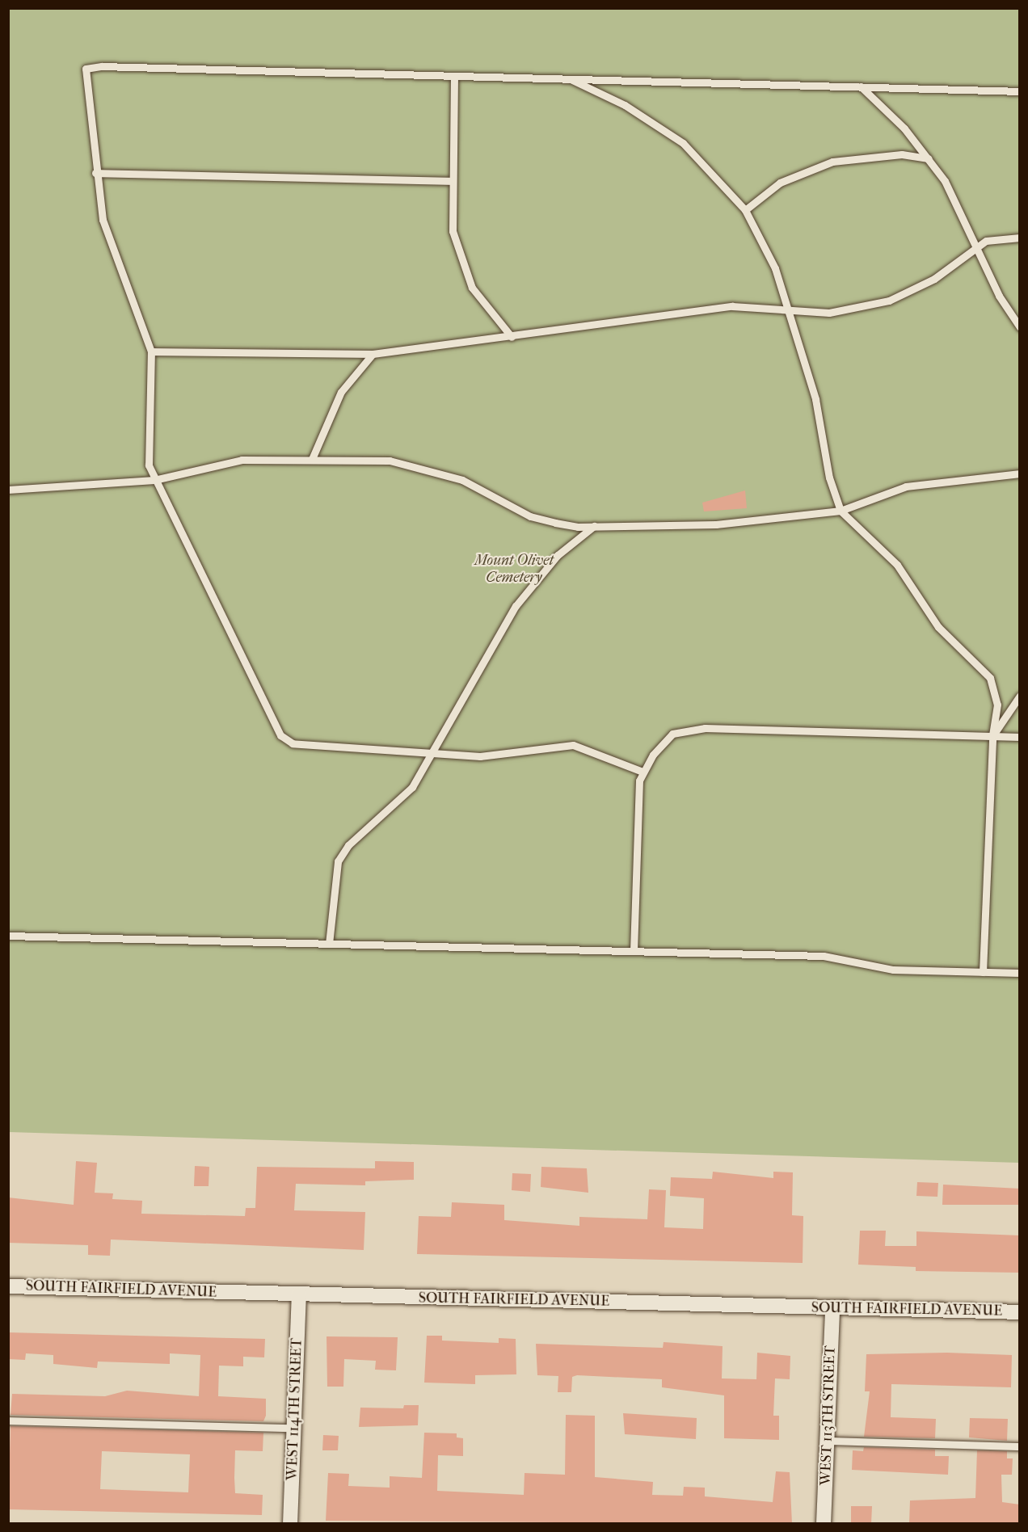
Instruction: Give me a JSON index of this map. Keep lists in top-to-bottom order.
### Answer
{
  "streets": {
    "street": ["SOUTH FAIRFIELD AVENUE", "WEST 114TH STREET", "WEST 113TH STREET"]
  },
  "crossings": [
    ["SOUTH FAIRFIELD AVENUE", "WEST 114TH STREET"],
    ["SOUTH FAIRFIELD AVENUE", "WEST 113TH STREET"]
  ],
  "parks": ["Mount Olivet Cemetery"]
}
